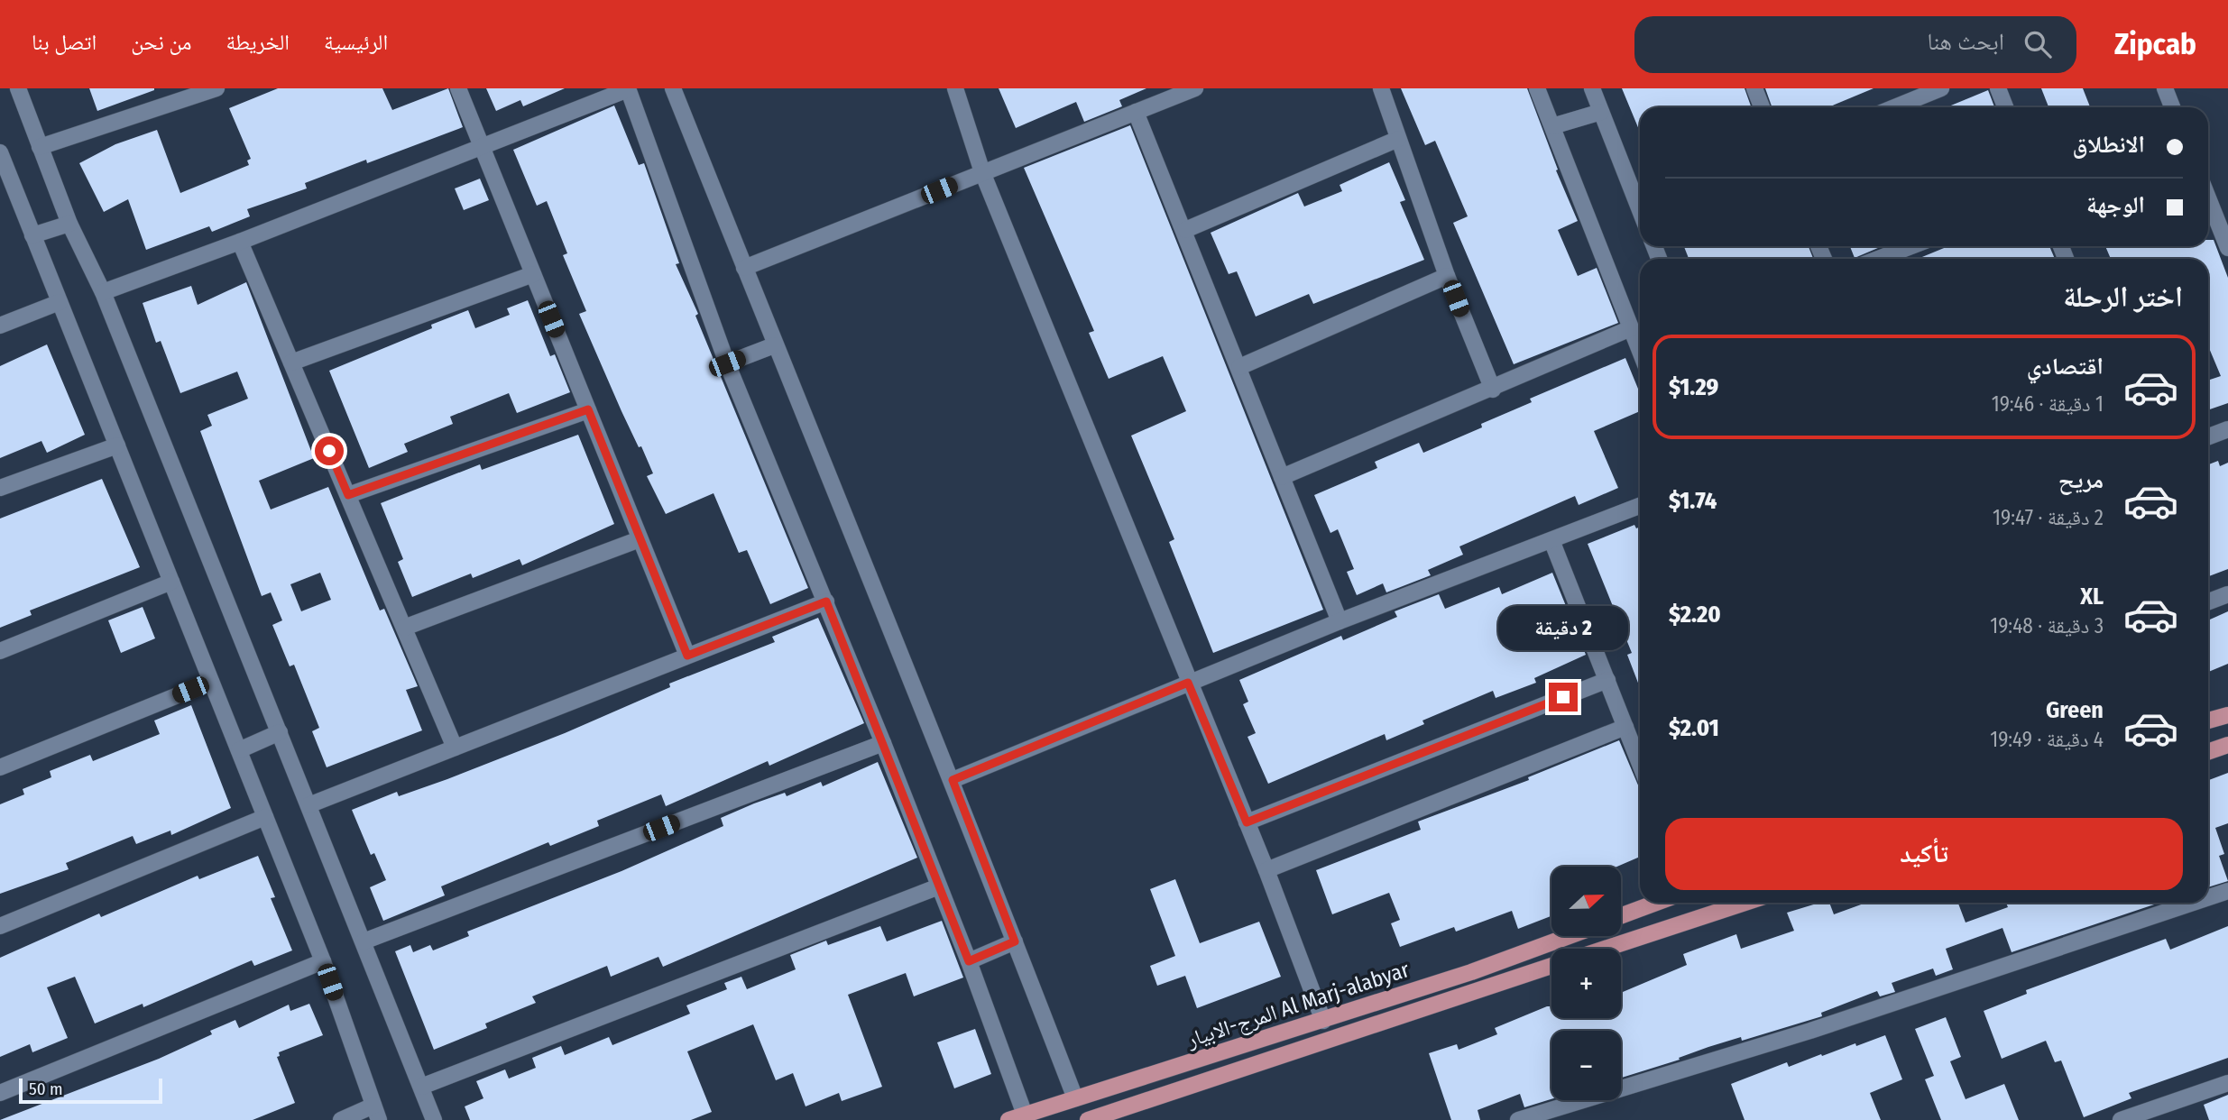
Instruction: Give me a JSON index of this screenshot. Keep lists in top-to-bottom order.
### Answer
{
  "streets": {
    "main road": ["المرج-الابيار Al Marj-alabyar"]
  },
  "scale_bar": "50 m",
  "north": "right",
  "page": {
    "header": "Zipcab",
    "search": "ابحث هنا",
    "nav": [
      "الرئيسية",
      "الخريطة",
      "من نحن",
      "اتصل بنا"
    ],
    "banner": ["الانطلاق", "الوجهة"],
    "heading": "اختر الرحلة",
    "list": [
      {
        "name": "اقتصادي",
        "note": "1 دقيقة · 19:46",
        "value": "$1.29"
      },
      {
        "name": "مريح",
        "note": "2 دقيقة · 19:47",
        "value": "$1.74"
      },
      {
        "name": "XL",
        "note": "3 دقيقة · 19:48",
        "value": "$2.20"
      },
      {
        "name": "Green",
        "note": "4 دقيقة · 19:49",
        "value": "$2.01"
      }
    ],
    "bubble": "2 دقيقة",
    "buttons": "تأكيد",
    "map_buttons": ["+", "−"],
    "scale": "50 m"
  }
}
